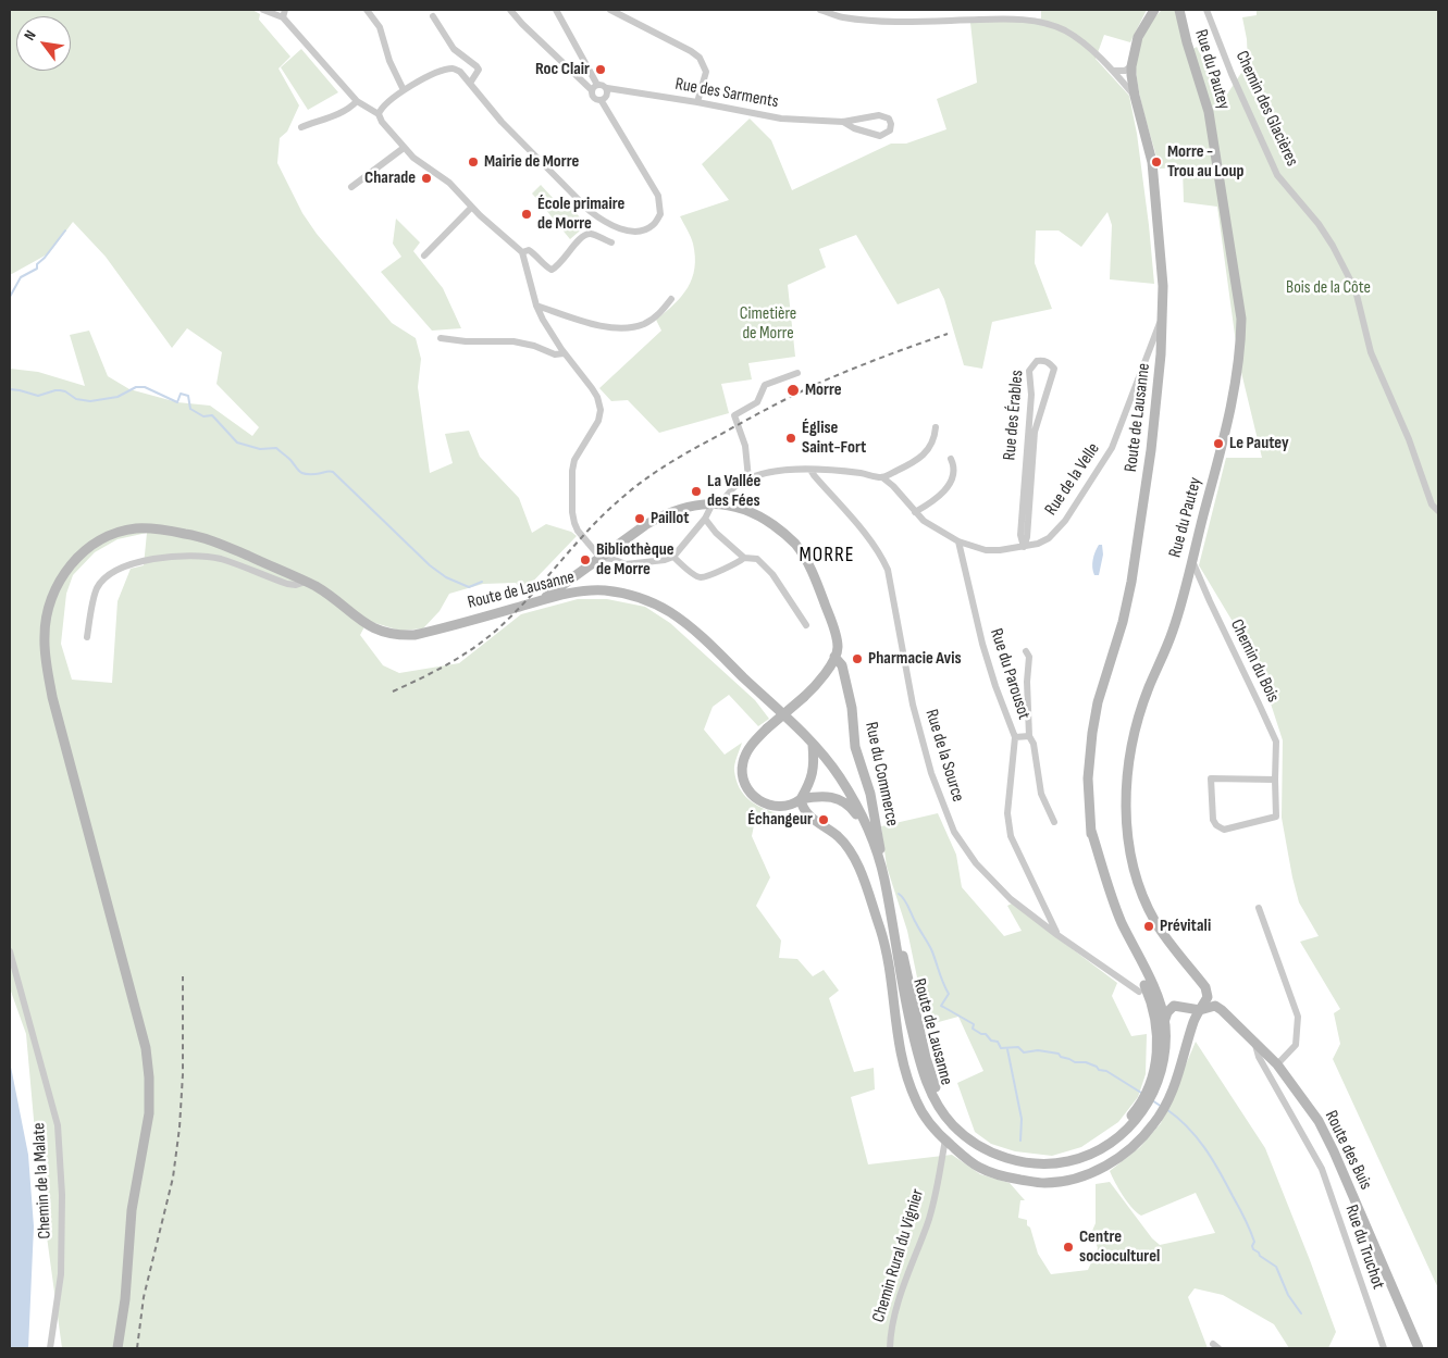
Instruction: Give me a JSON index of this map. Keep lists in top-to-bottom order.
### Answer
{
  "streets": {
    "main road": [
      "Rue du Pautey",
      "Route de Lausanne",
      "Rue du Commerce",
      "Route des Buis"
    ],
    "street": [
      "Rue des Sarments",
      "Chemin des Glacières",
      "Rue des Érables",
      "Rue de la Velle",
      "Chemin du Bois",
      "Rue du Parousot",
      "Rue de la Source",
      "Chemin de la Malate",
      "Rue du Truchot",
      "Chemin Rural du Vignier"
    ]
  },
  "crossings": [
    ["Rue du Pautey", "Chemin du Bois"],
    ["Rue du Pautey", "Route des Buis"],
    ["Rue du Pautey", "Chemin Rural du Vignier"],
    ["Rue des Érables", "Rue de la Velle"],
    ["Route de Lausanne", "Rue de la Velle"],
    ["Route de Lausanne", "Rue du Commerce"],
    ["Rue de la Velle", "Rue du Parousot"],
    ["Rue du Parousot", "Rue de la Source"],
    ["Route des Buis", "Rue du Truchot"]
  ],
  "districts": ["MORRE"],
  "parks": ["Bois de la Côte", "Cimetière de Morre"],
  "places": [
    "Roc Clair",
    "Mairie de Morre",
    "Morre - Trou au Loup",
    "Charade",
    "École primaire de Morre",
    "Morre",
    "Église Saint-Fort",
    "Le Pautey",
    "La Vallée des Fées",
    "Paillot",
    "Bibliothèque de Morre",
    "Pharmacie Avis",
    "Échangeur",
    "Prévitali",
    "Centre socioculturel"
  ],
  "north": "top left"
}
